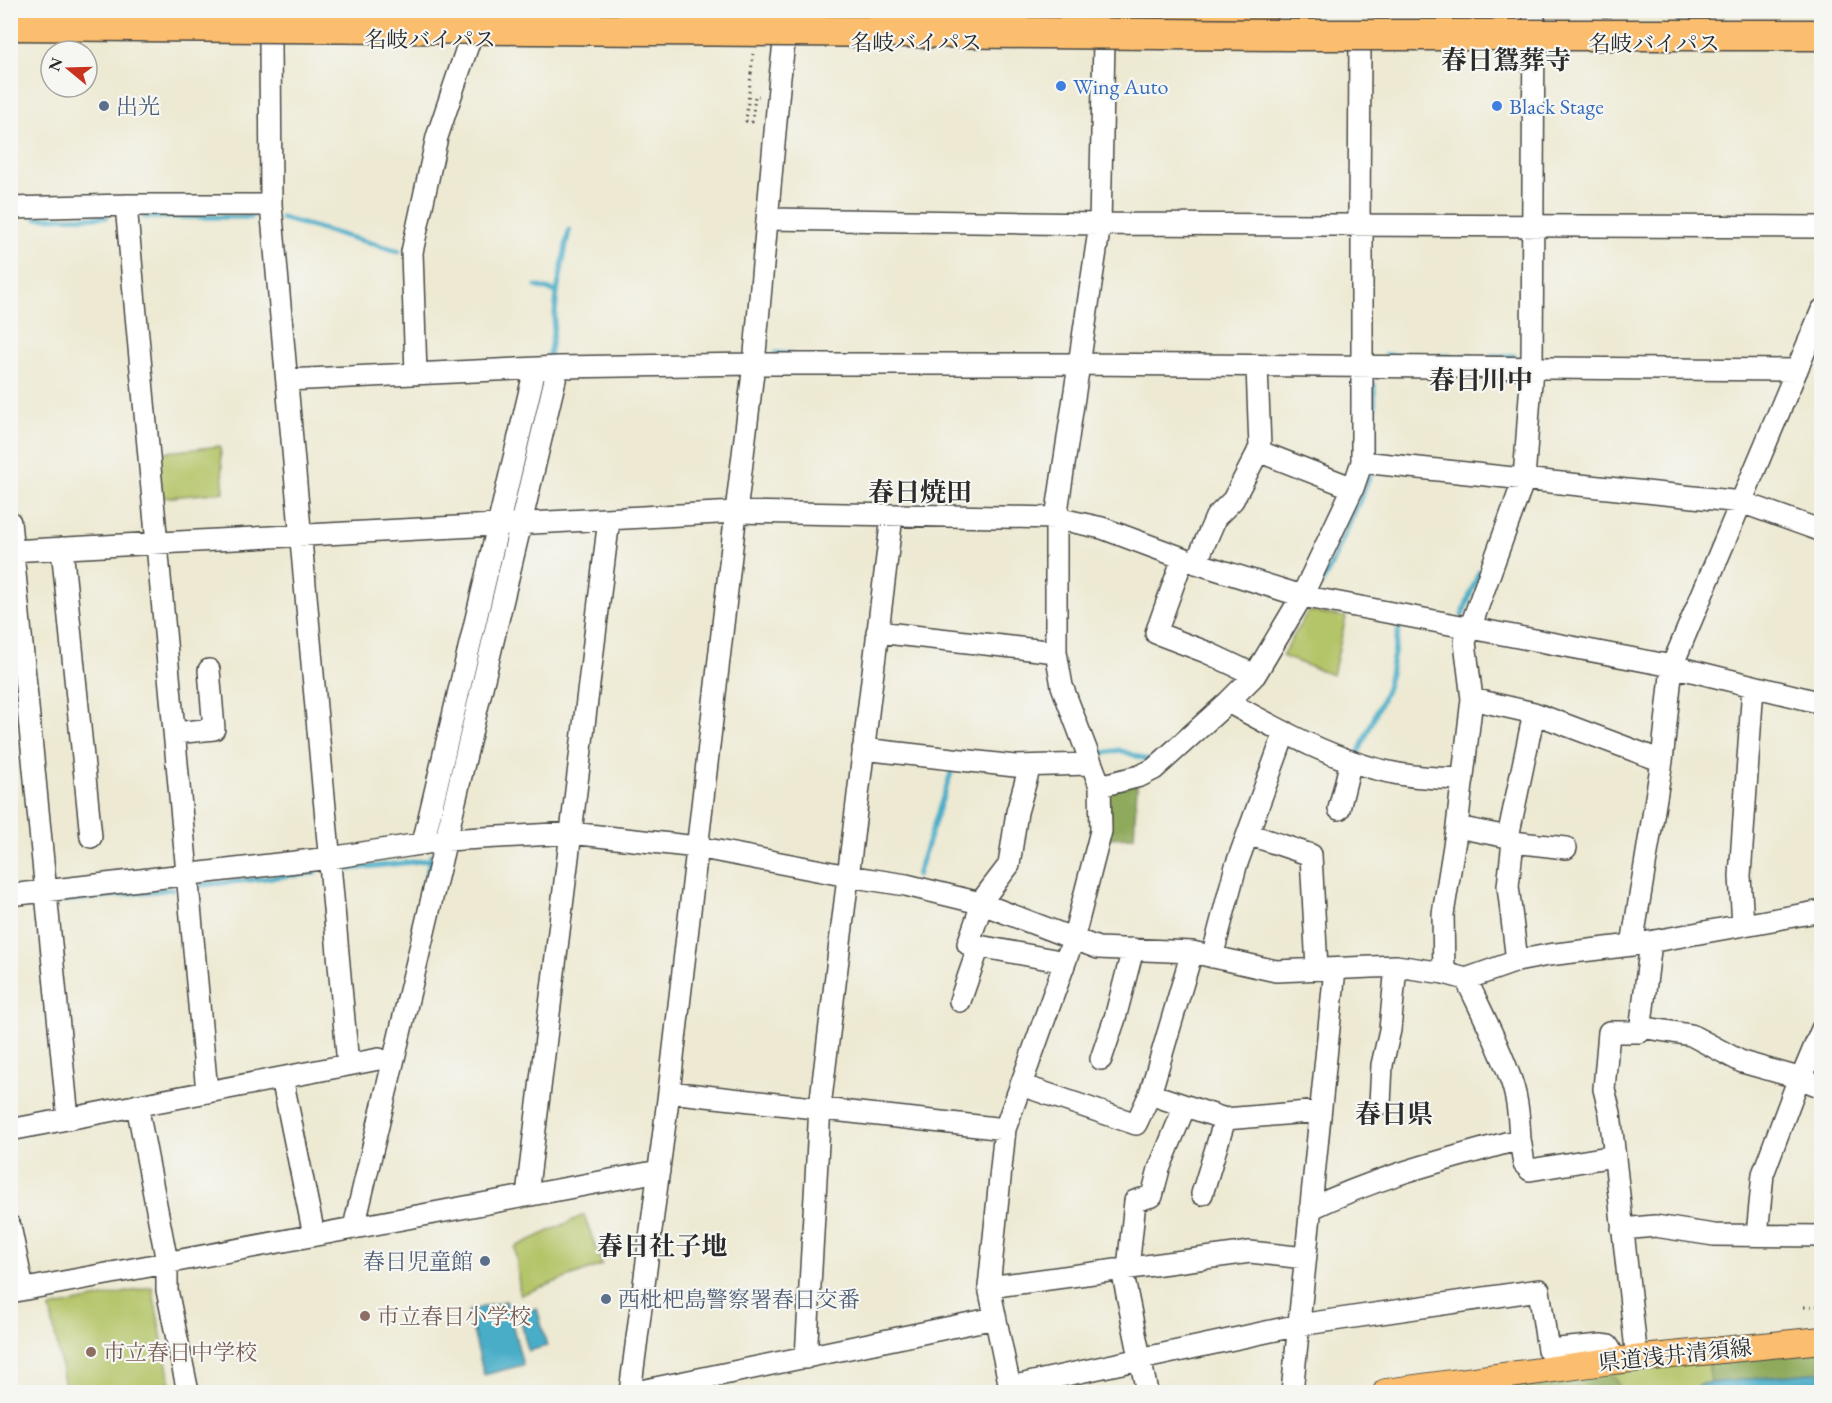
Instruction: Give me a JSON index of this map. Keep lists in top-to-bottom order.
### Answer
{
  "streets": {
    "highway": ["名岐バイパス"],
    "main road": ["県道浅井清須線"]
  },
  "districts": [
    "春日鴛葬寺",
    "春日川中",
    "春日焼田",
    "春日県",
    "春日社子地"
  ],
  "places": [
    "Wing Auto",
    "出光",
    "Black Stage",
    "春日児童館",
    "西枇杷島警察署春日交番",
    "市立春日小学校",
    "市立春日中学校"
  ],
  "north": "left"
}
